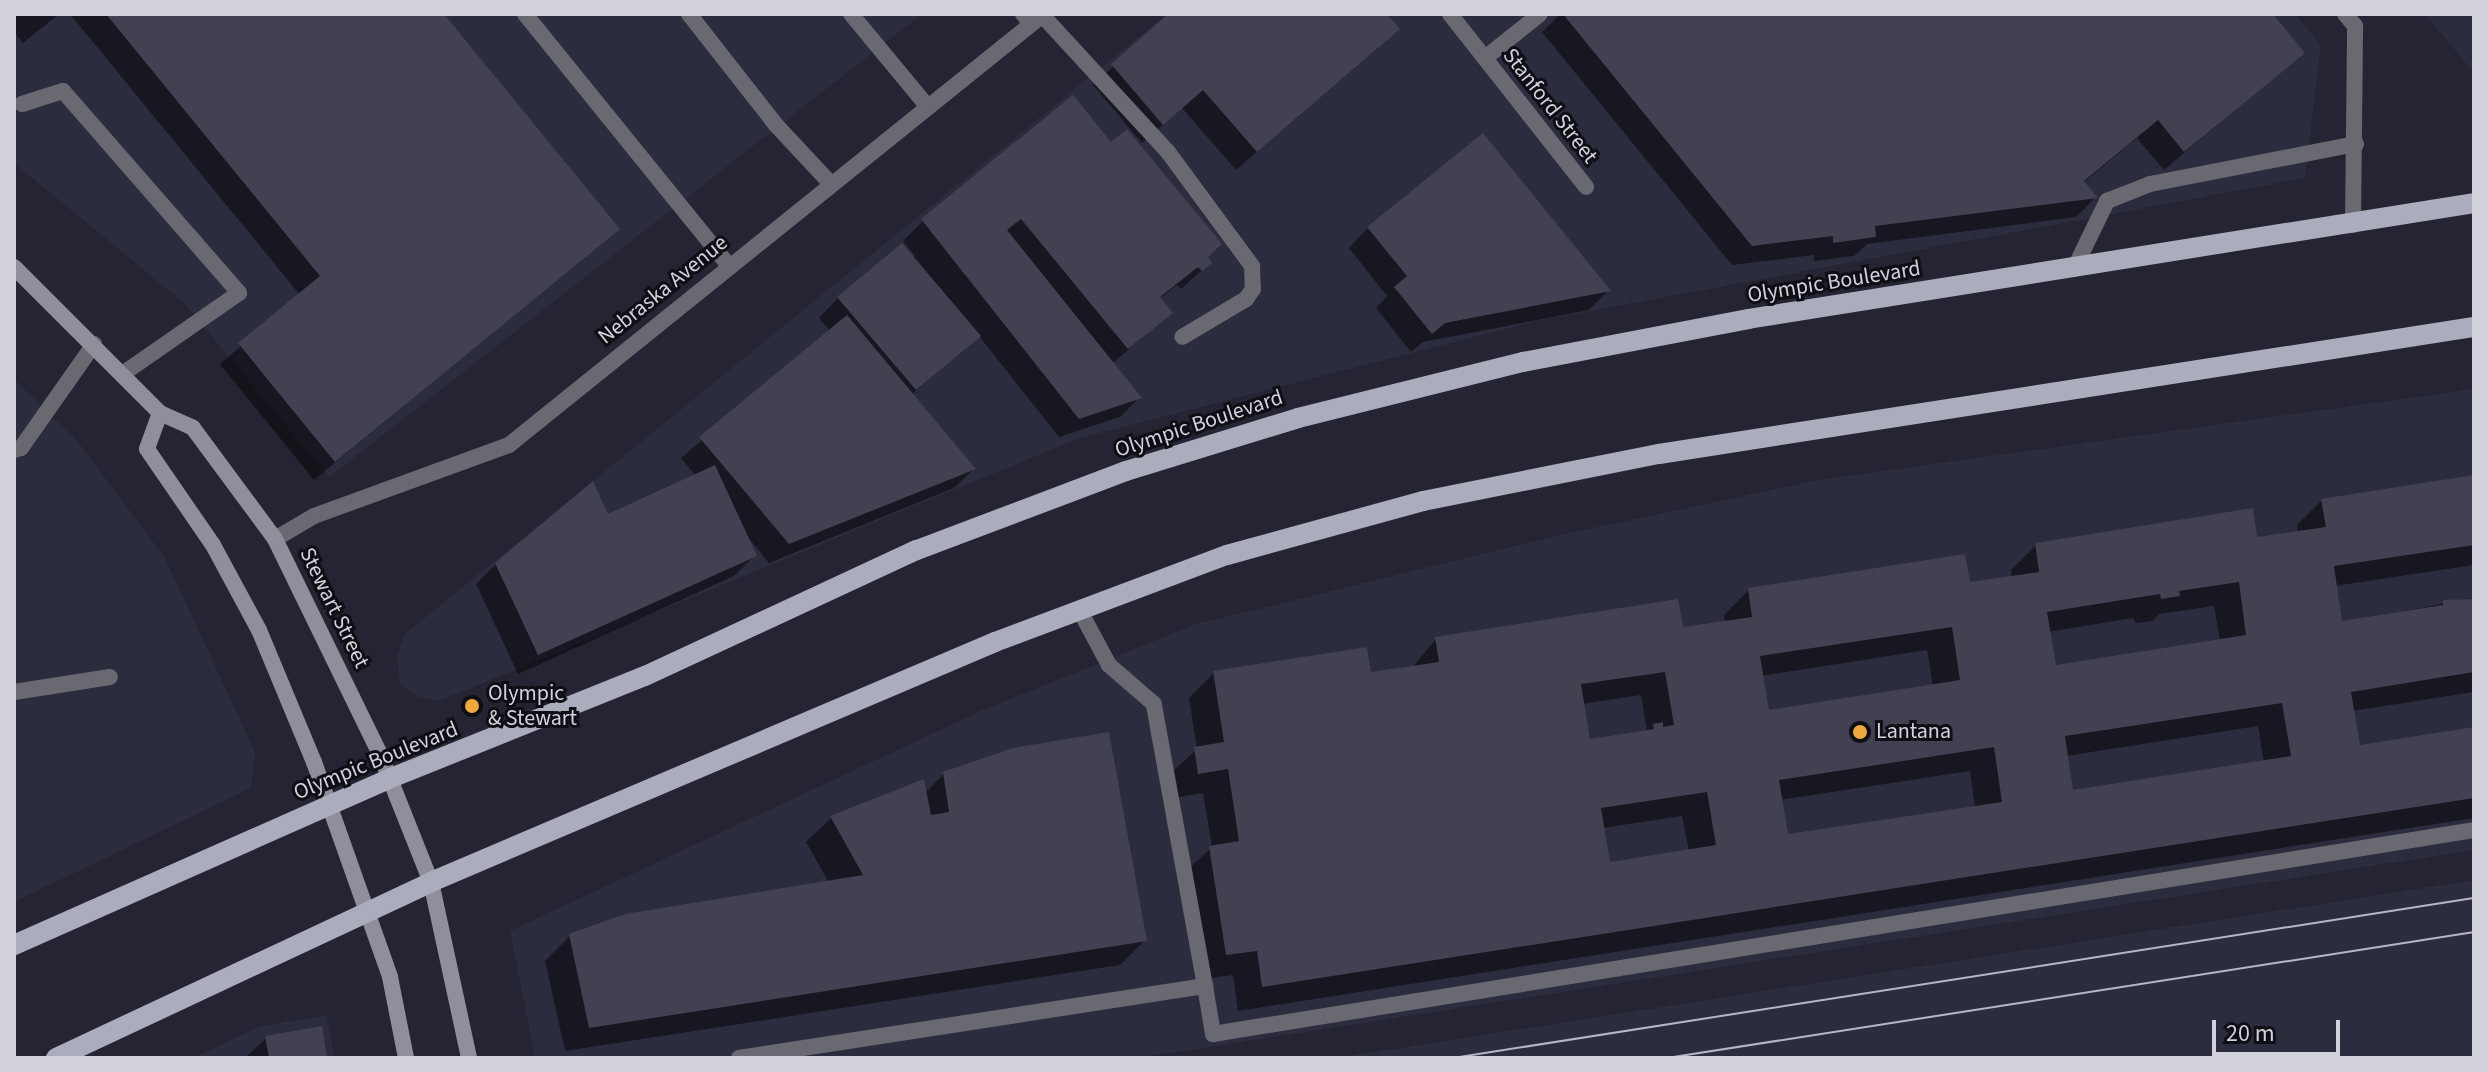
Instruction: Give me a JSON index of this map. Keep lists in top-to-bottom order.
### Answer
{
  "streets": {
    "main road": ["Olympic Boulevard"],
    "street": ["Stanford Street", "Nebraska Avenue", "Stewart Street"]
  },
  "crossings": [
    ["Olympic Boulevard", "Stewart Street"],
    ["Nebraska Avenue", "Stewart Street"]
  ],
  "places": ["Olympic & Stewart", "Lantana"],
  "scale_bar": "20 m"
}
